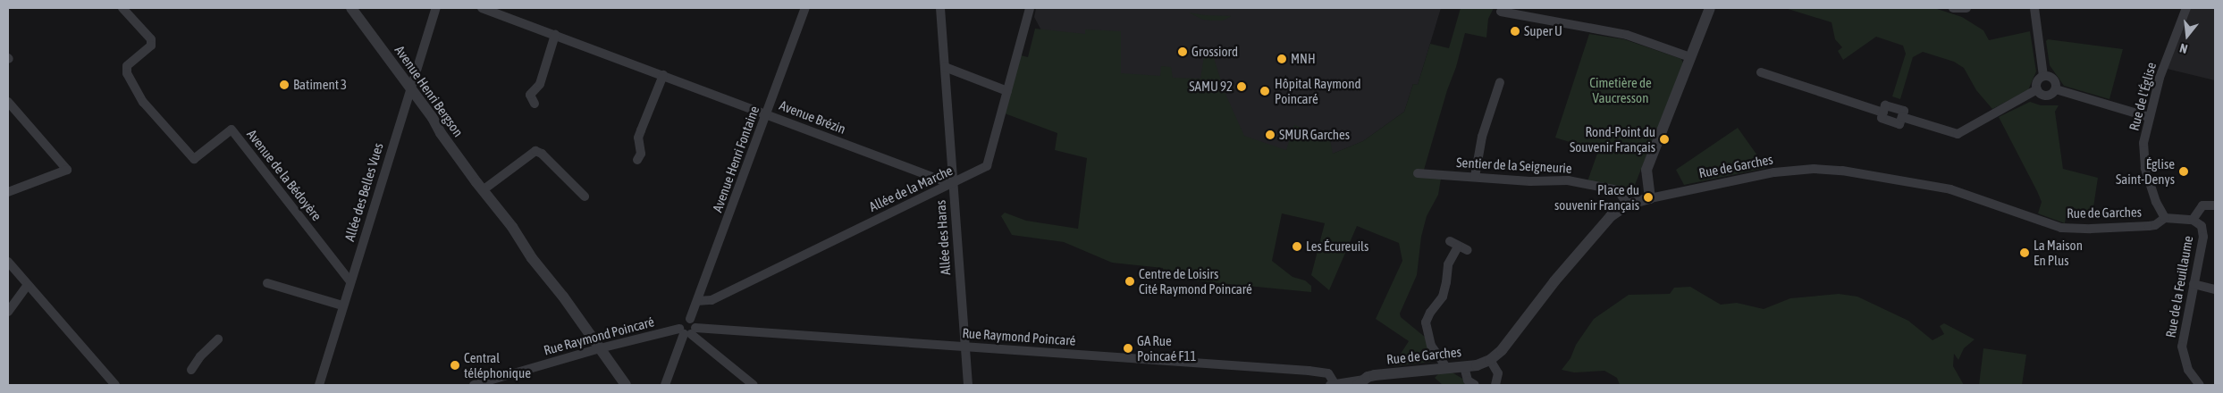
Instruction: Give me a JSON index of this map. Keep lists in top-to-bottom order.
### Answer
{
  "streets": {
    "street": [
      "Avenue Henri Bergson",
      "Rue de l'Église",
      "Avenue Brézin",
      "Avenue Henri Fontaine",
      "Sentier de la Seigneurie",
      "Rue de Garches",
      "Avenue de la Bédoyère",
      "Allée de la Marche",
      "Allée des Belles Vues",
      "Allée des Haras",
      "Rue de la Feuillaume",
      "Rue Raymond Poincaré"
    ]
  },
  "crossings": [
    ["Avenue Henri Bergson", "Allée des Belles Vues"],
    ["Avenue Henri Bergson", "Rue Raymond Poincaré"],
    ["Rue de l'Église", "Rue de Garches"],
    ["Avenue Brézin", "Avenue Henri Fontaine"],
    ["Avenue Brézin", "Allée de la Marche"],
    ["Avenue Brézin", "Allée des Haras"],
    ["Avenue Henri Fontaine", "Allée de la Marche"],
    ["Sentier de la Seigneurie", "Rue de Garches"],
    ["Avenue de la Bédoyère", "Allée des Belles Vues"],
    ["Allée de la Marche", "Allée des Haras"],
    ["Allée des Haras", "Rue Raymond Poincaré"]
  ],
  "parks": ["Cimetière de Vaucresson"],
  "places": [
    "Super U",
    "Grossiord",
    "MNH",
    "Batiment 3",
    "SAMU 92",
    "Hôpital Raymond Poincaré",
    "SMUR Garches",
    "Rond-Point du Souvenir Français",
    "Église Saint-Denys",
    "Place du souvenir Français",
    "Les Écureuils",
    "La Maison En Plus",
    "Centre de Loisirs Cité Raymond Poincaré",
    "GA Rue Poincaé F11",
    "Central téléphonique"
  ],
  "north": "bottom"
}
